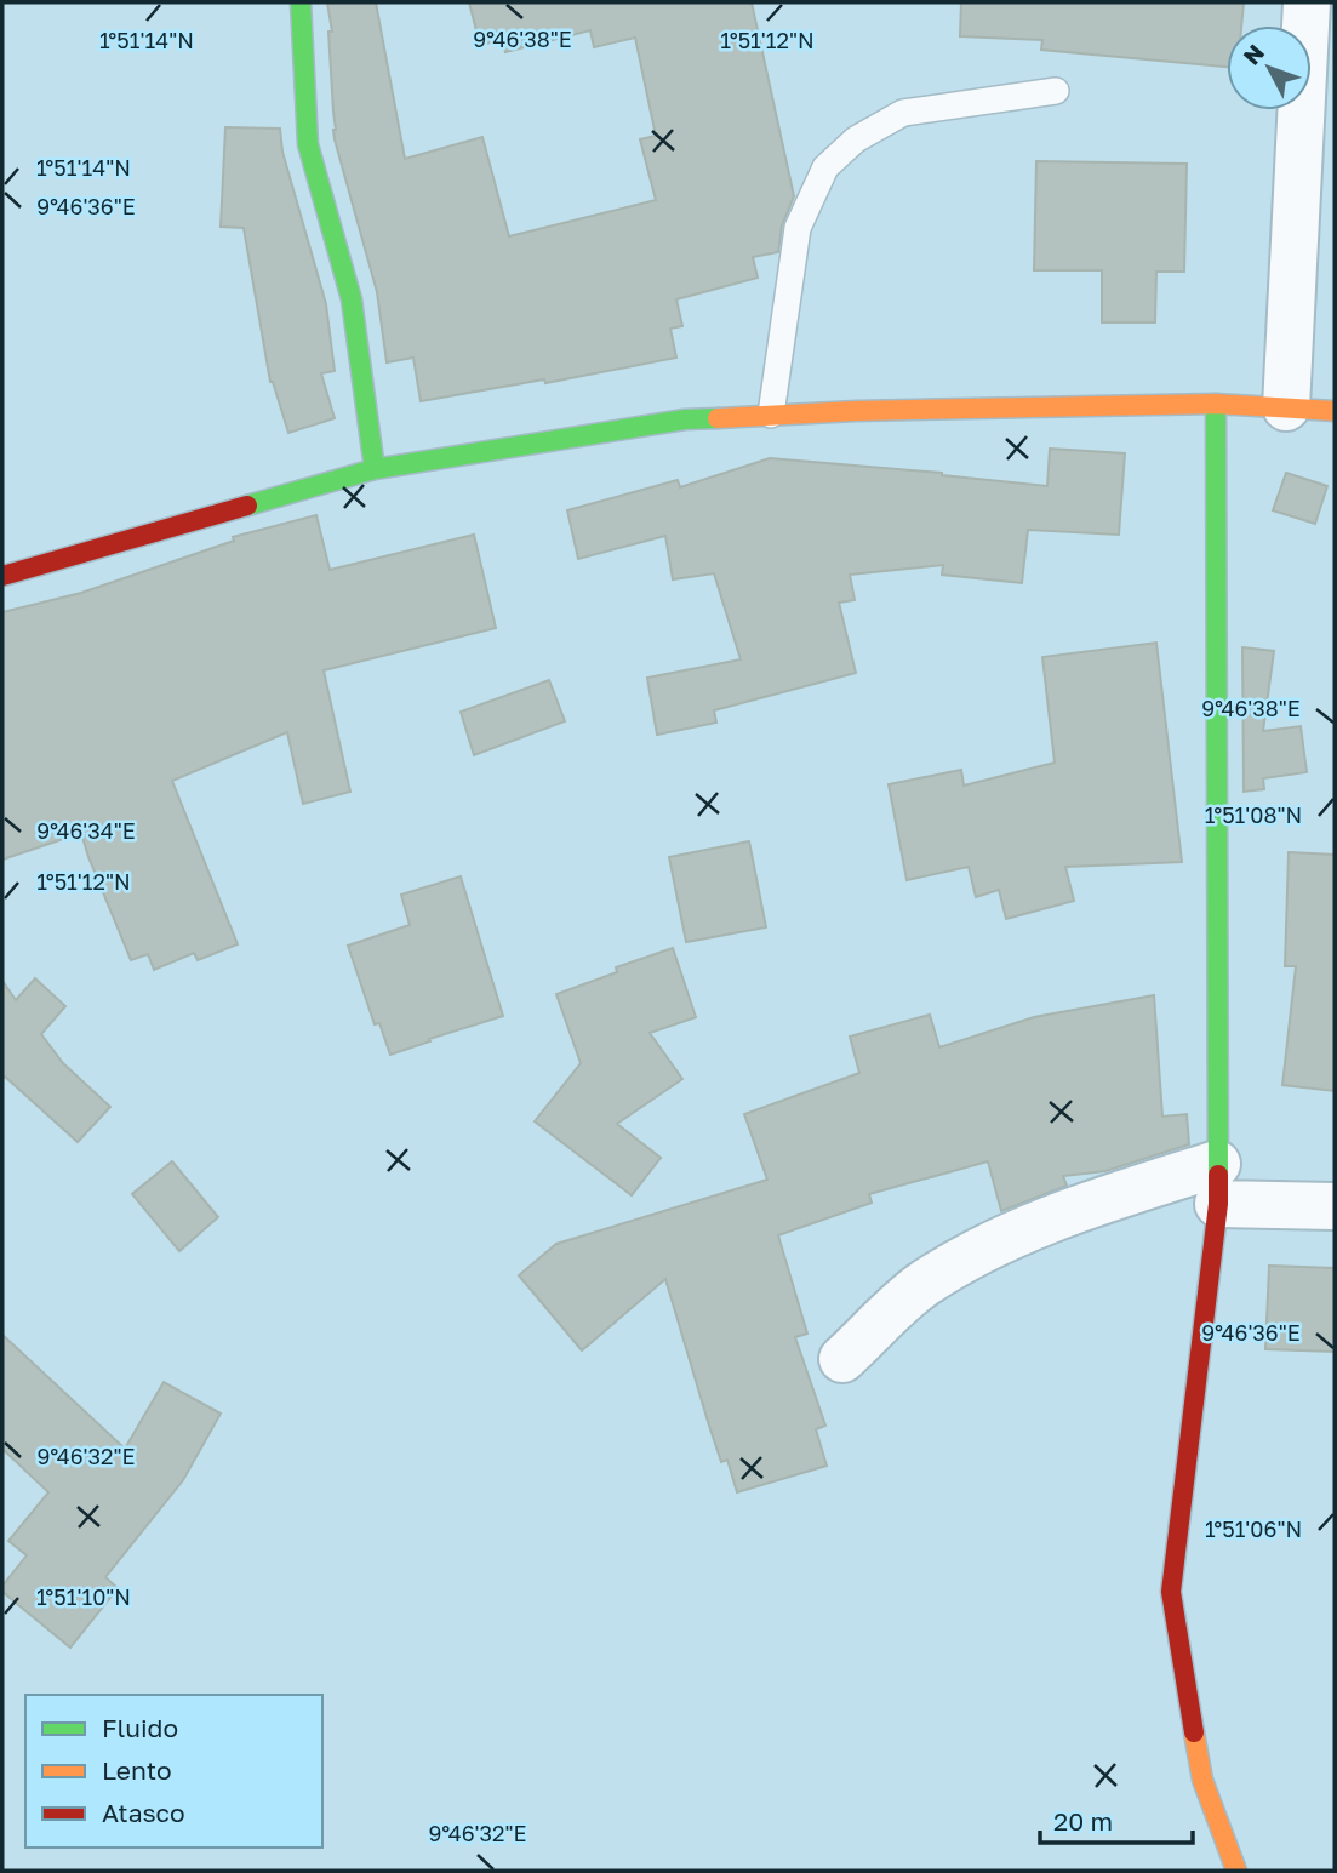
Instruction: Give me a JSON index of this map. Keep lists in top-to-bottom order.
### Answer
{
  "legend": ["Fluido", "Lento", "Atasco"],
  "scale_bar": "20 m",
  "north": "top left",
  "coordinates": [
    "9°46'38\"E",
    "1°51'14\"N",
    "1°51'12\"N",
    "9°46'36\"E",
    "1°51'08\"N",
    "9°46'34\"E",
    "9°46'32\"E",
    "1°51'06\"N",
    "1°51'10\"N"
  ]
}
